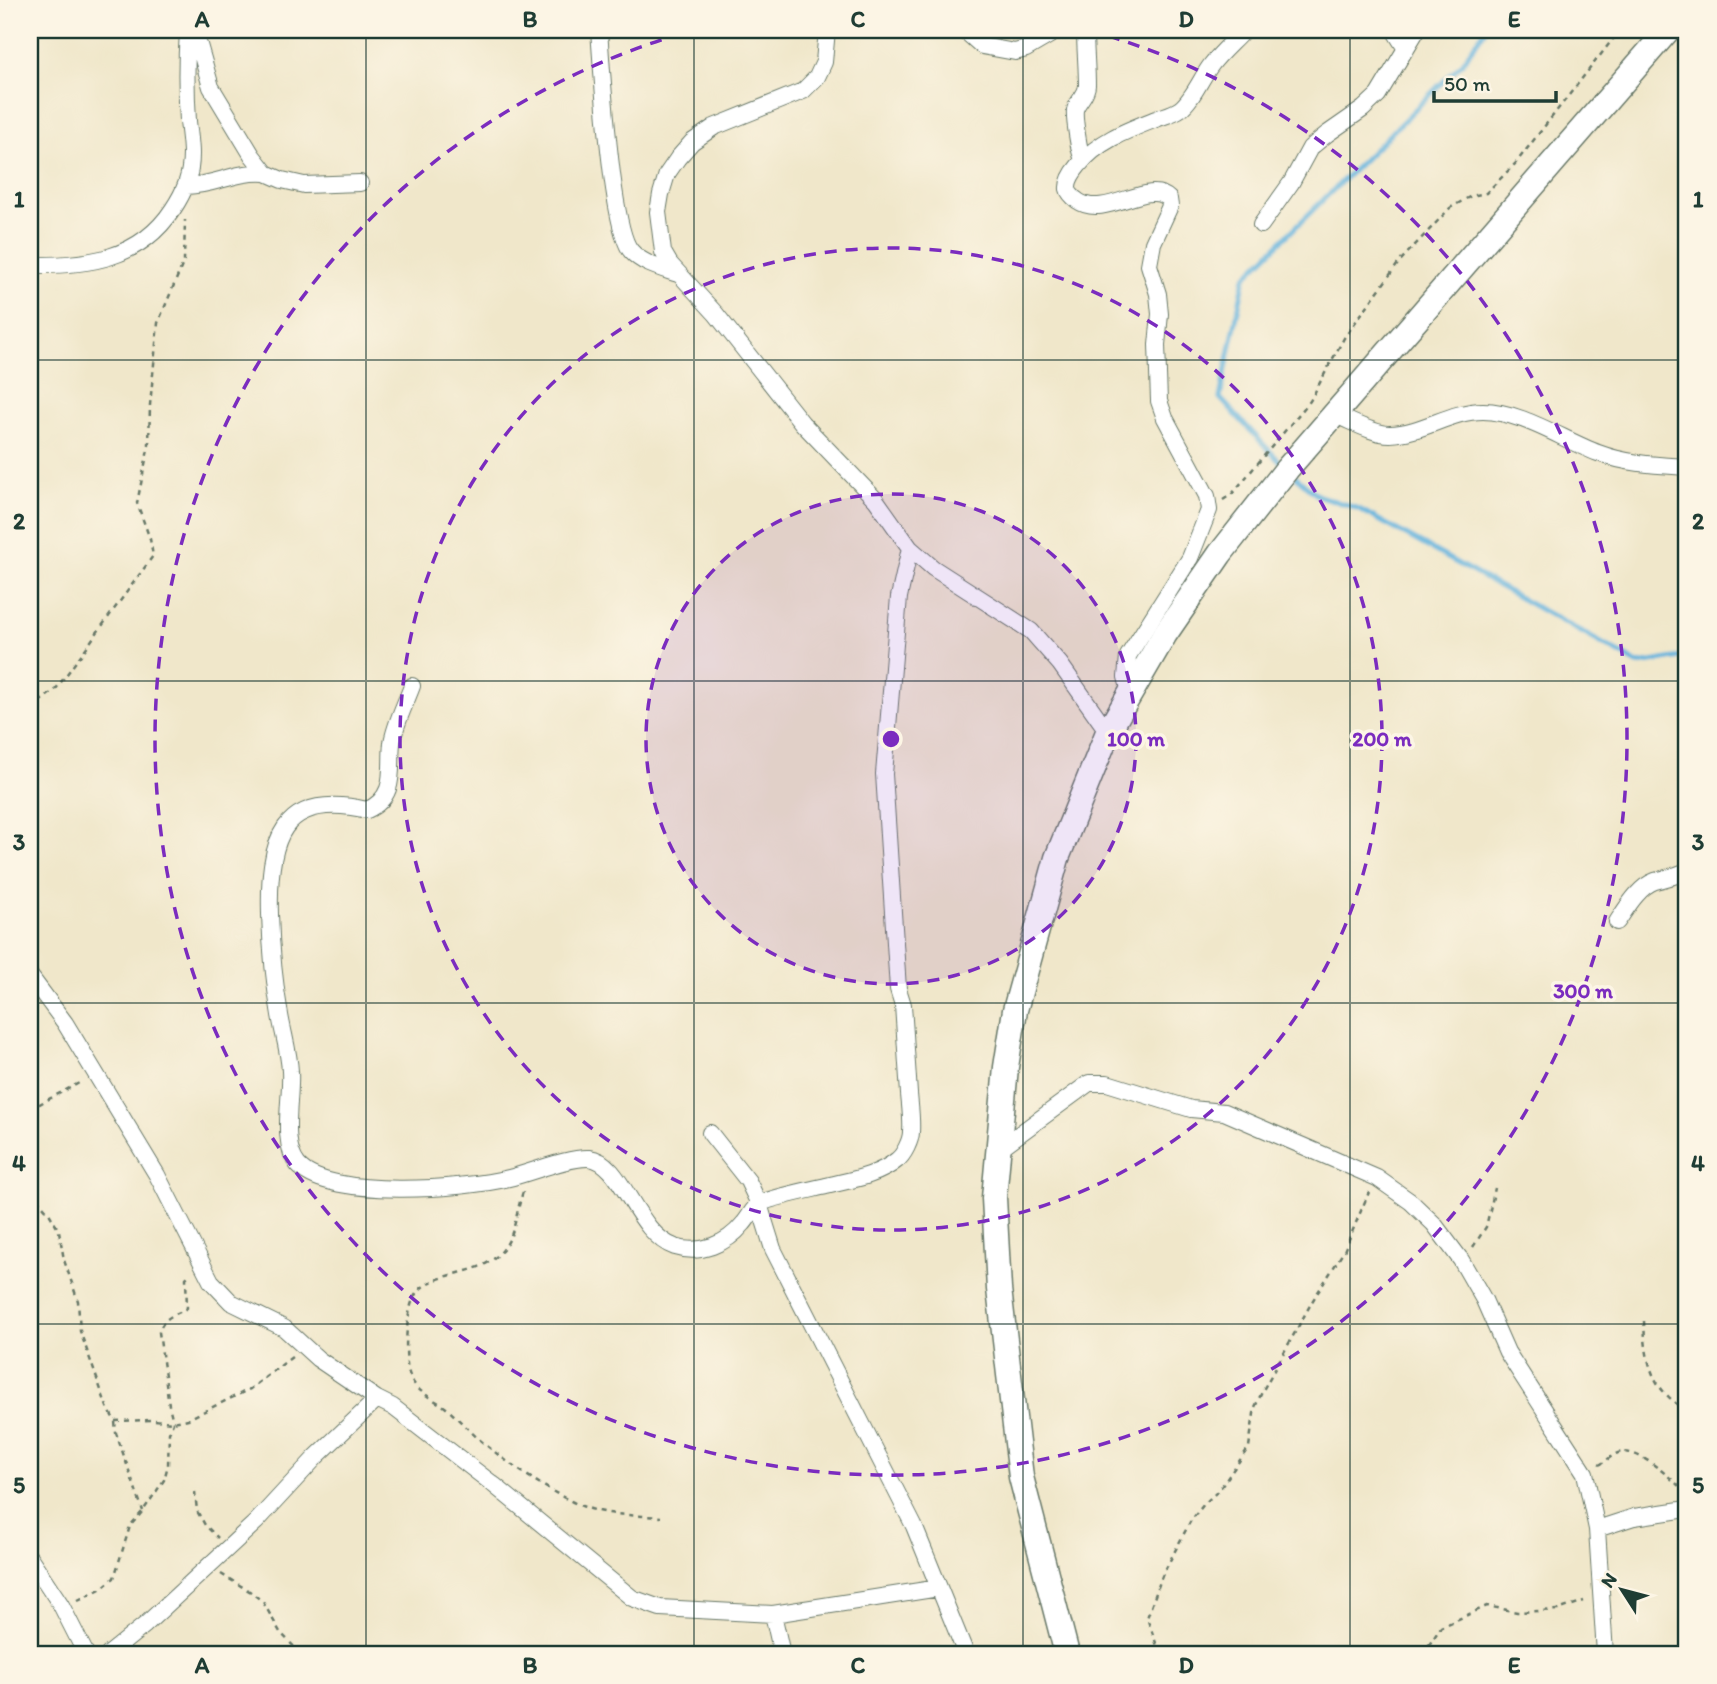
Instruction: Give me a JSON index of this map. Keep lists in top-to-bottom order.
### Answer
{
  "scale_bar": "50 m",
  "north": "top left",
  "grid": {
    "columns": [
      "A",
      "B",
      "C",
      "D",
      "E"
    ],
    "rows": [
      "1",
      "2",
      "3",
      "4",
      "5"
    ]
  },
  "rings": ["100 m", "200 m", "300 m"]
}
